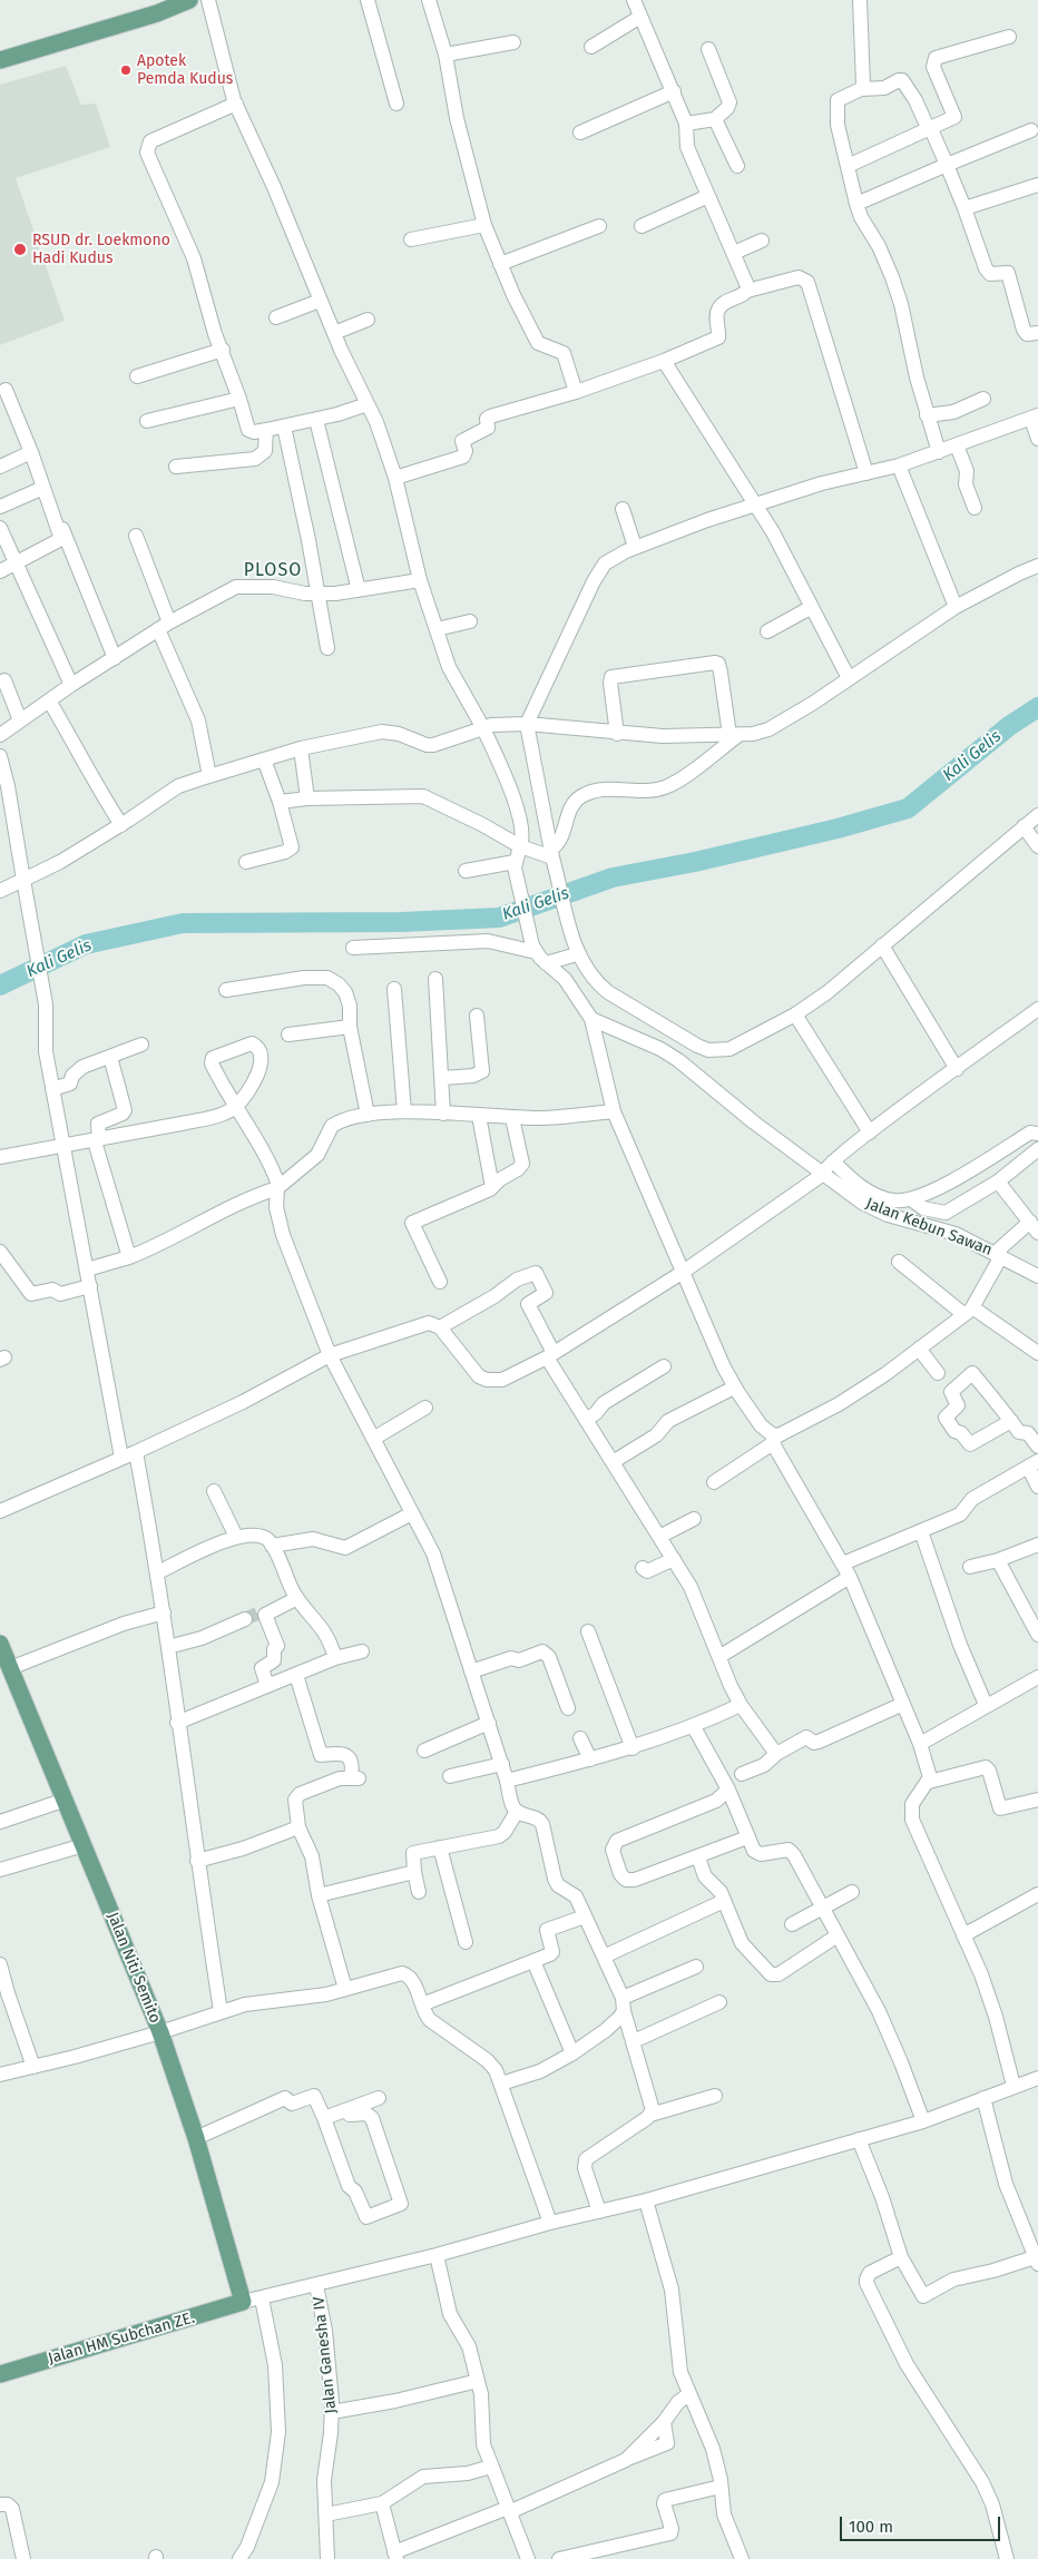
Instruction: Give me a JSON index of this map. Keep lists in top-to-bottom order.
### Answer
{
  "streets": {
    "main road": ["Jalan Niti Semito", "Jalan HM Subchan ZE."],
    "street": ["Jalan Kebun Sawan", "Jalan Ganesha IV"]
  },
  "crossings": [
    ["Jalan Niti Semito", "Jalan HM Subchan ZE."]
  ],
  "districts": ["PLOSO"],
  "water": ["Kali Gelis"],
  "places": ["Apotek Pemda Kudus", "RSUD dr. Loekmono Hadi Kudus"],
  "scale_bar": "100 m"
}
